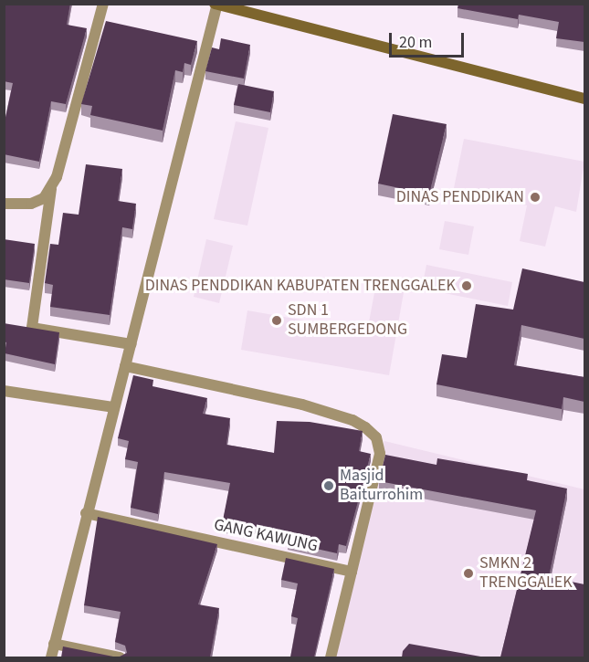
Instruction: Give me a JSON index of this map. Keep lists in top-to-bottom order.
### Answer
{
  "streets": {
    "street": ["GANG KAWUNG"]
  },
  "places": [
    "DINAS PENDDIKAN",
    "DINAS PENDDIKAN KABUPATEN TRENGGALEK",
    "SDN 1 SUMBERGEDONG",
    "Masjid Baiturrohim",
    "SMKN 2 TRENGGALEK"
  ],
  "scale_bar": "20 m"
}
